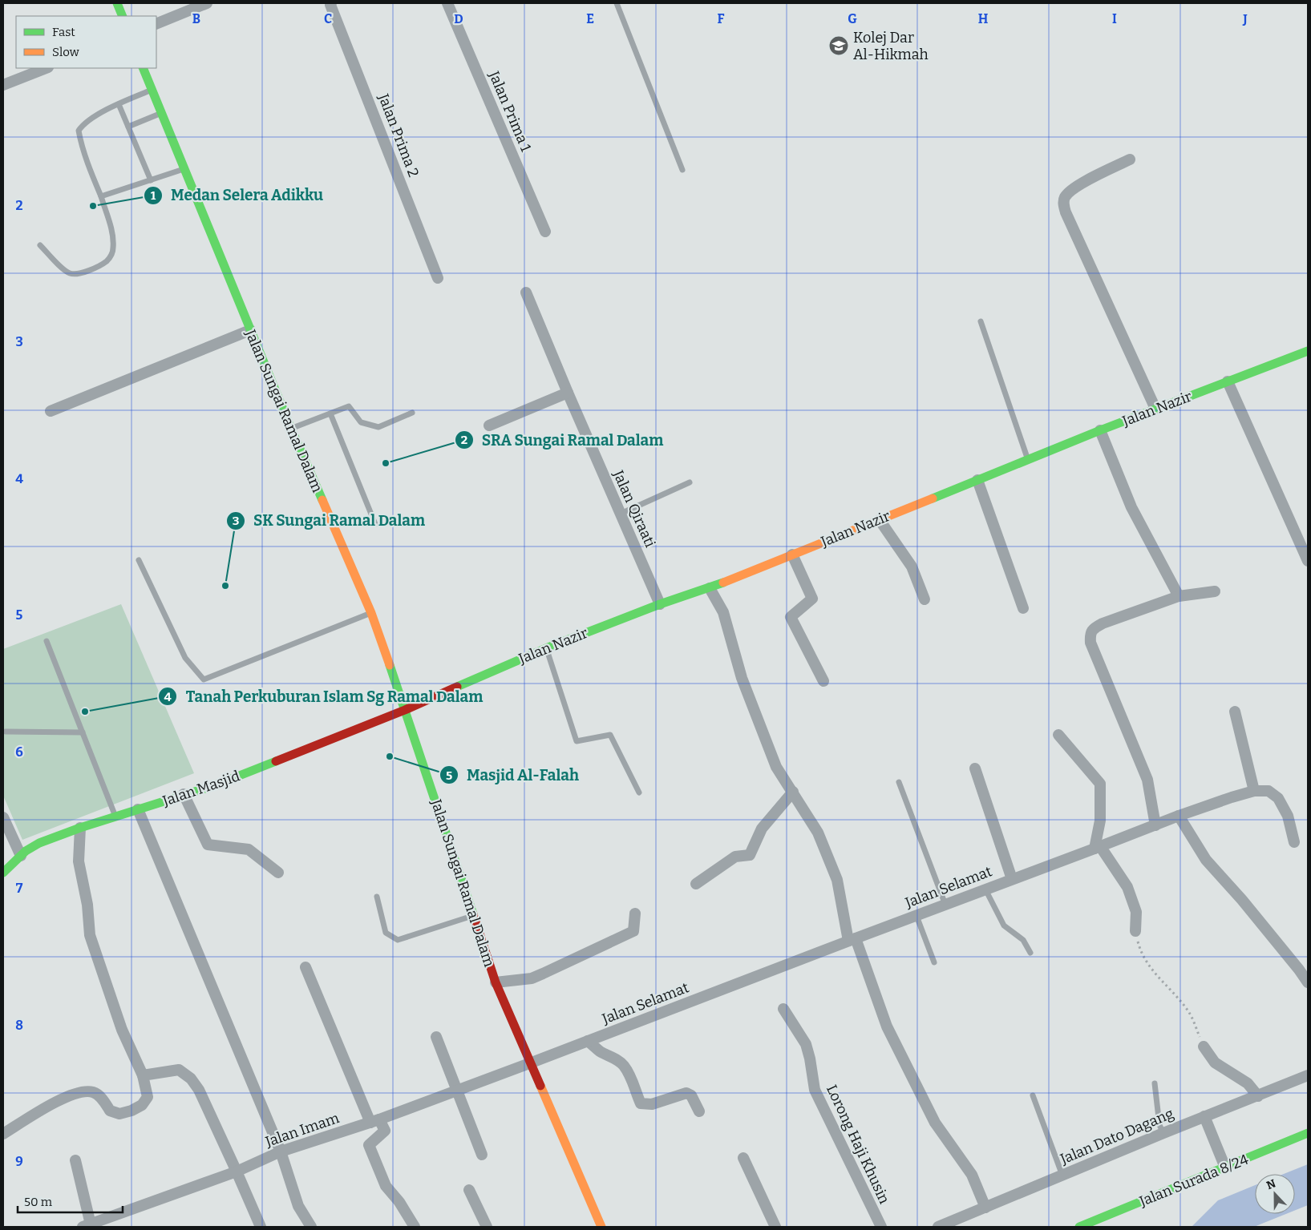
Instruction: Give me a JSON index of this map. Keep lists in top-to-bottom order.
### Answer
{
  "streets": {
    "street": [
      "Jalan Prima 1",
      "Jalan Prima 2",
      "Jalan Nazir",
      "Jalan Sungai Ramal Dalam",
      "Jalan Qiraati",
      "Jalan Masjid",
      "Jalan Selamat",
      "Jalan Imam",
      "Jalan Dato Dagang",
      "Lorong Haji Khusin",
      "Jalan Surada 8/24"
    ]
  },
  "crossings": [
    ["Jalan Nazir", "Jalan Sungai Ramal Dalam"],
    ["Jalan Nazir", "Jalan Qiraati"],
    ["Jalan Nazir", "Jalan Masjid"],
    ["Jalan Sungai Ramal Dalam", "Jalan Masjid"],
    ["Jalan Sungai Ramal Dalam", "Jalan Selamat"],
    ["Jalan Sungai Ramal Dalam", "Jalan Imam"],
    ["Jalan Selamat", "Jalan Imam"]
  ],
  "places": {
    "school or university": ["Kolej Dar Al-Hikmah"],
    "other": [
      "Medan Selera Adikku",
      "SRA Sungai Ramal Dalam",
      "SK Sungai Ramal Dalam",
      "Tanah Perkuburan Islam Sg Ramal Dalam",
      "Masjid Al-Falah"
    ]
  },
  "legend": ["Fast", "Slow"],
  "scale_bar": "50 m",
  "north": "top",
  "grid": {
    "columns": [
      "B",
      "C",
      "D",
      "E",
      "F",
      "G",
      "H",
      "I",
      "J"
    ],
    "rows": [
      "2",
      "3",
      "4",
      "5",
      "6",
      "7",
      "8",
      "9"
    ]
  }
}
